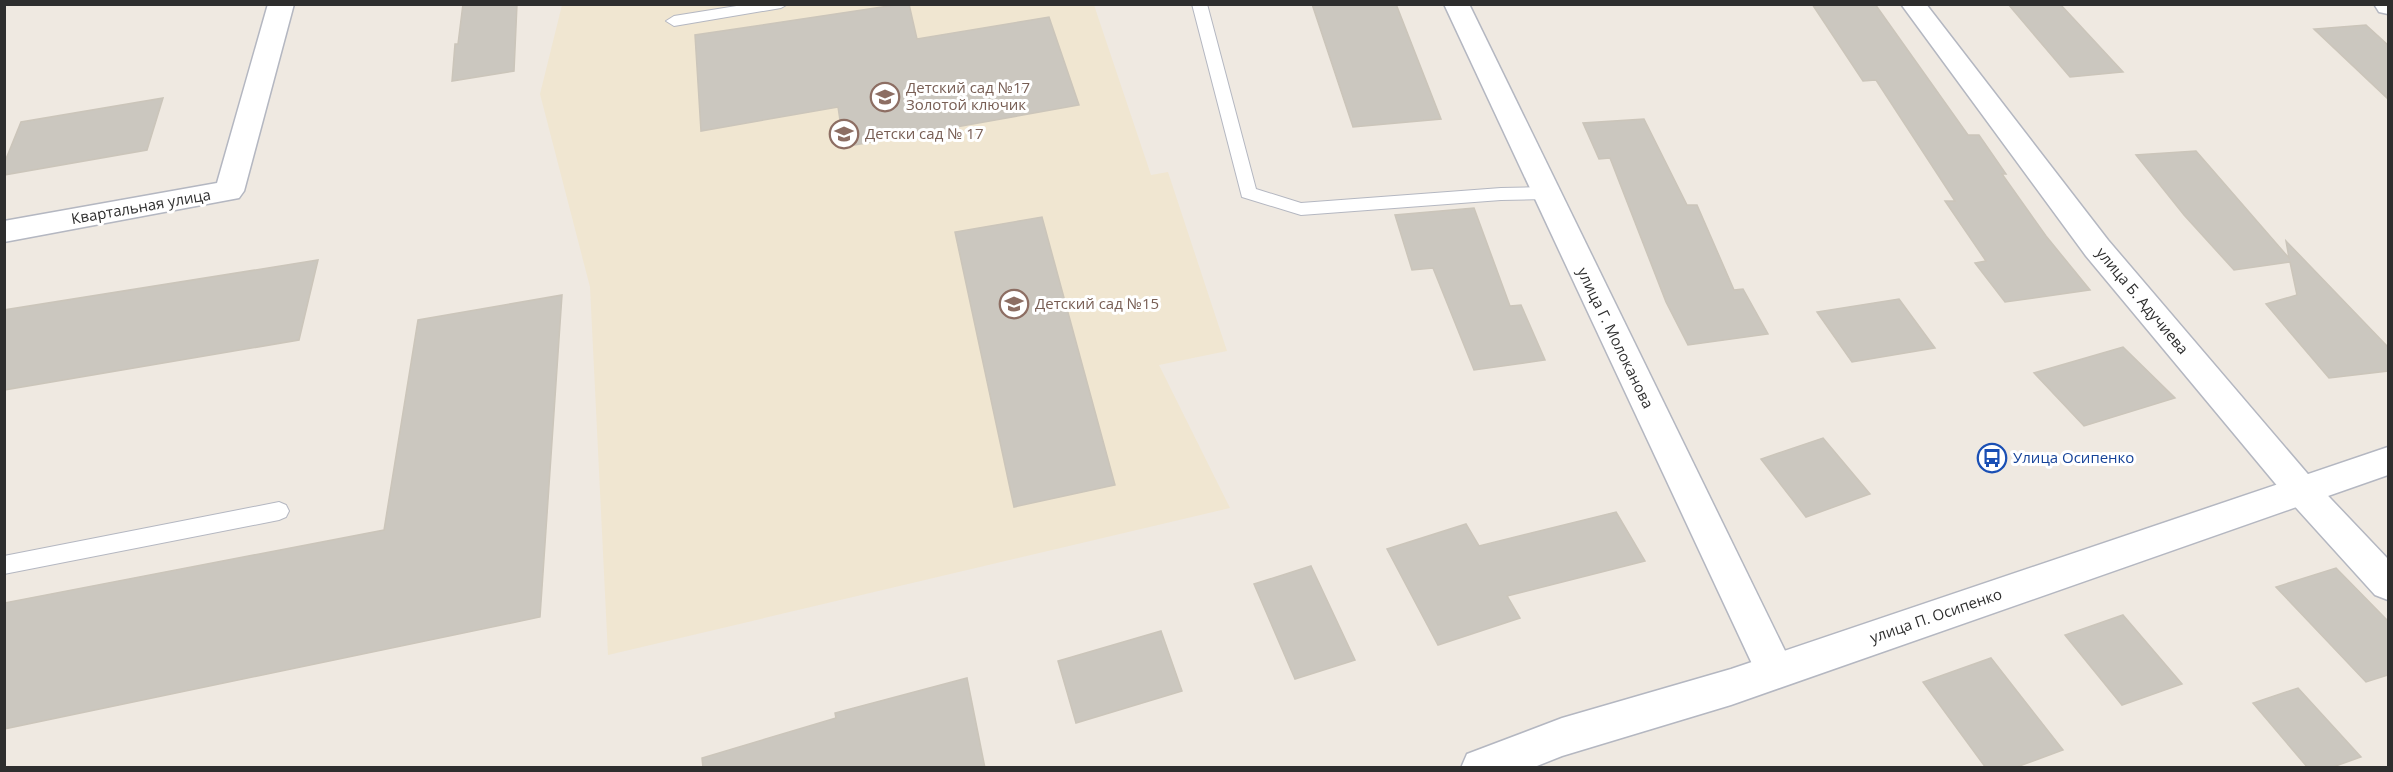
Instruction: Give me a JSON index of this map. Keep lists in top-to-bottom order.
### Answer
{
  "streets": {
    "street": [
      "Квартальная улица",
      "улица Б. Адучиева",
      "улица Г. Молоканова",
      "улица П. Осипенко"
    ]
  },
  "crossings": [
    ["улица Б. Адучиева", "улица П. Осипенко"],
    ["улица Г. Молоканова", "улица П. Осипенко"]
  ],
  "places": {
    "school or university": ["Детский сад №17 Золотой ключик", "Детски сад № 17", "Детский сад №15"],
    "bus stop": ["Улица Осипенко"]
  }
}
